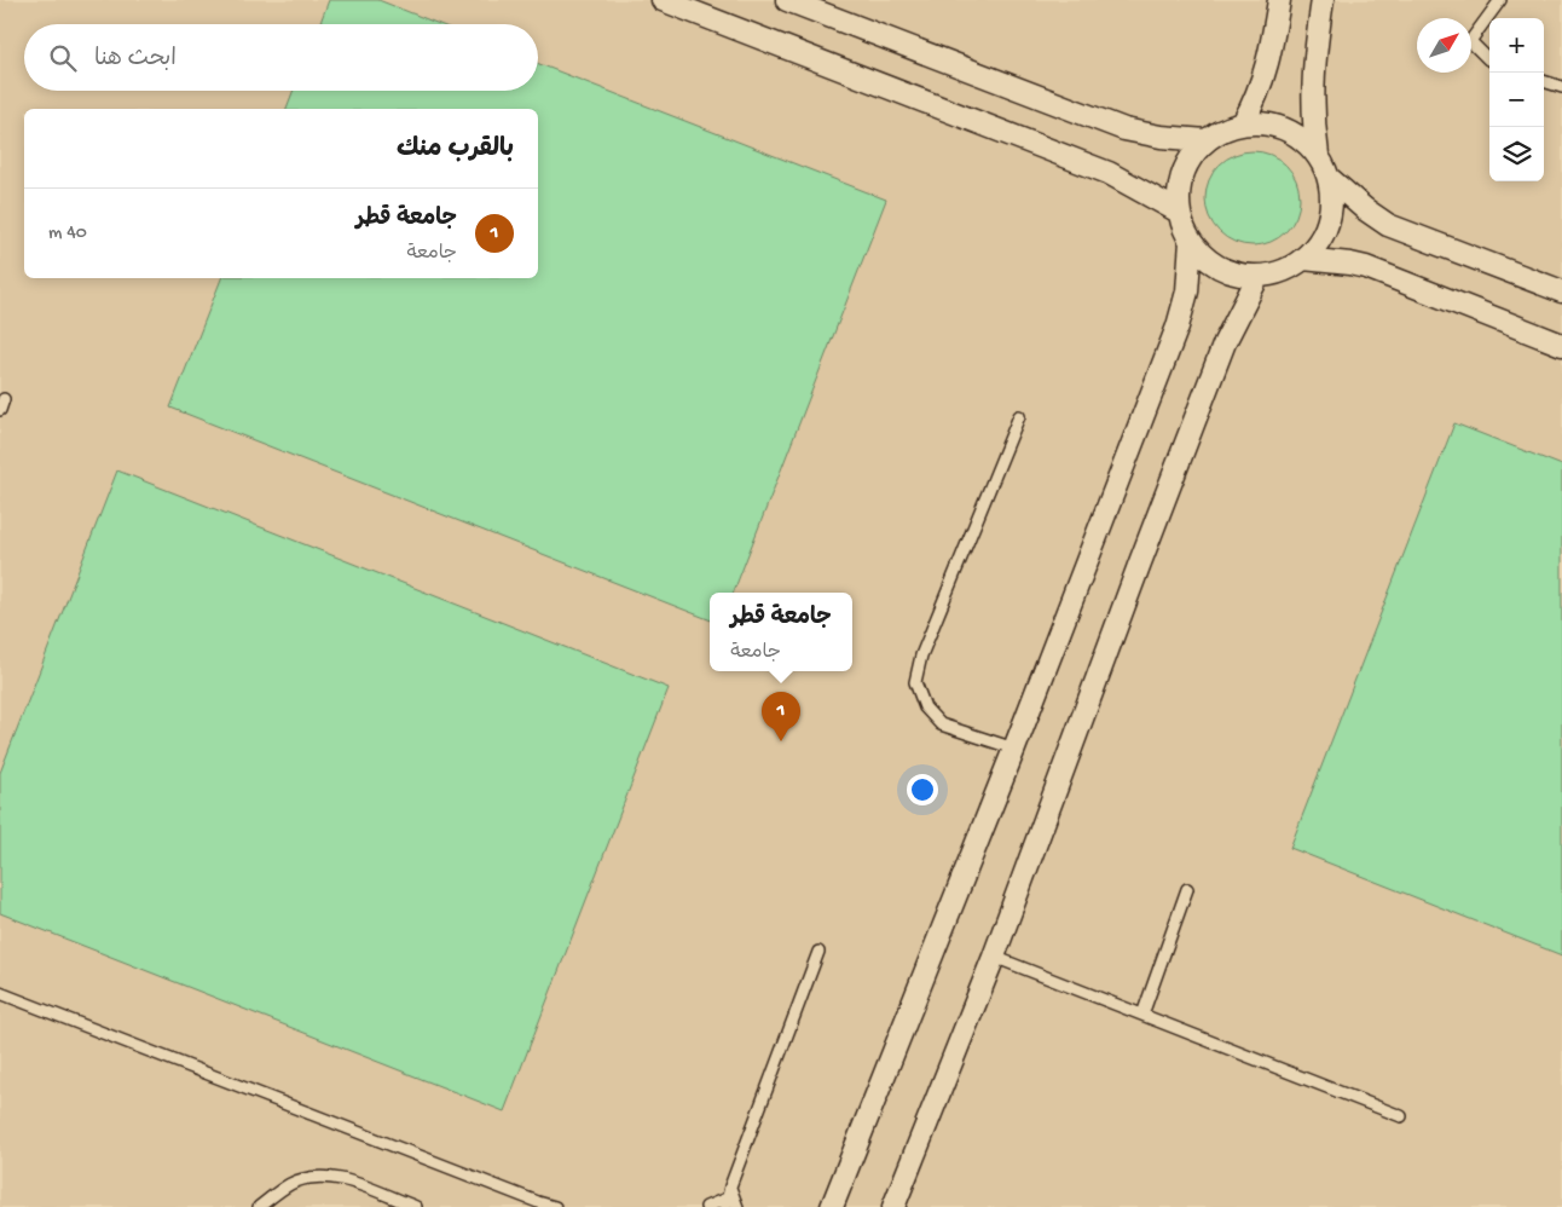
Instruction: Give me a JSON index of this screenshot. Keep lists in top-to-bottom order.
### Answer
{
  "north": "top right",
  "page": {
    "map_buttons": ["+", "−"],
    "search": "ابحث هنا",
    "heading": "بالقرب منك",
    "list": [
      {
        "mark": "1",
        "name": "جامعة قطر",
        "note": "جامعة",
        "value": "40 m"
      }
    ],
    "popup": ["جامعة قطر", "جامعة"],
    "pins": "1"
  }
}
